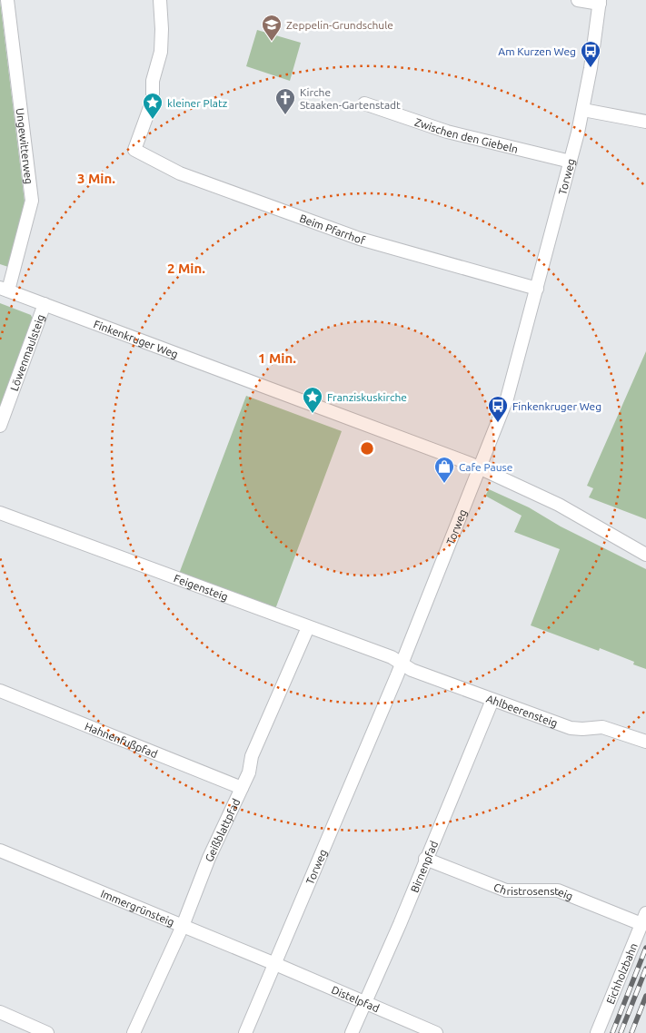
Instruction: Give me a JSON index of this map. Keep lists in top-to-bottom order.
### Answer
{
  "streets": {
    "street": [
      "Zwischen den Giebeln",
      "Ungewitterweg",
      "Torweg",
      "Beim Pfarrhof",
      "Finkenkruger Weg",
      "Löwenmaulsteig",
      "Feigensteig",
      "Ahlbeerensteig",
      "Hahnenfußpfad",
      "Geißblattpfad",
      "Birnenpfad",
      "Christrosensteig",
      "Immergrünsteig",
      "Eichholzbahn",
      "Distelpfad"
    ]
  },
  "crossings": [
    ["Zwischen den Giebeln", "Torweg"],
    ["Ungewitterweg", "Finkenkruger Weg"],
    ["Torweg", "Beim Pfarrhof"],
    ["Torweg", "Finkenkruger Weg"],
    ["Torweg", "Feigensteig"],
    ["Torweg", "Ahlbeerensteig"],
    ["Torweg", "Immergrünsteig"],
    ["Torweg", "Distelpfad"],
    ["Finkenkruger Weg", "Löwenmaulsteig"],
    ["Feigensteig", "Ahlbeerensteig"],
    ["Feigensteig", "Geißblattpfad"],
    ["Ahlbeerensteig", "Birnenpfad"],
    ["Hahnenfußpfad", "Geißblattpfad"],
    ["Geißblattpfad", "Immergrünsteig"],
    ["Birnenpfad", "Christrosensteig"],
    ["Birnenpfad", "Distelpfad"],
    ["Christrosensteig", "Eichholzbahn"],
    ["Immergrünsteig", "Distelpfad"]
  ],
  "places": {
    "school or university": ["Zeppelin-Grundschule"],
    "bus stop": ["Am Kurzen Weg", "Finkenkruger Weg"],
    "church": ["Kirche Staaken-Gartenstadt"],
    "place": ["kleiner Platz", "Franziskuskirche"],
    "shop": ["Cafe Pause"]
  },
  "rings": ["3 Min.", "2 Min.", "1 Min."]
}
